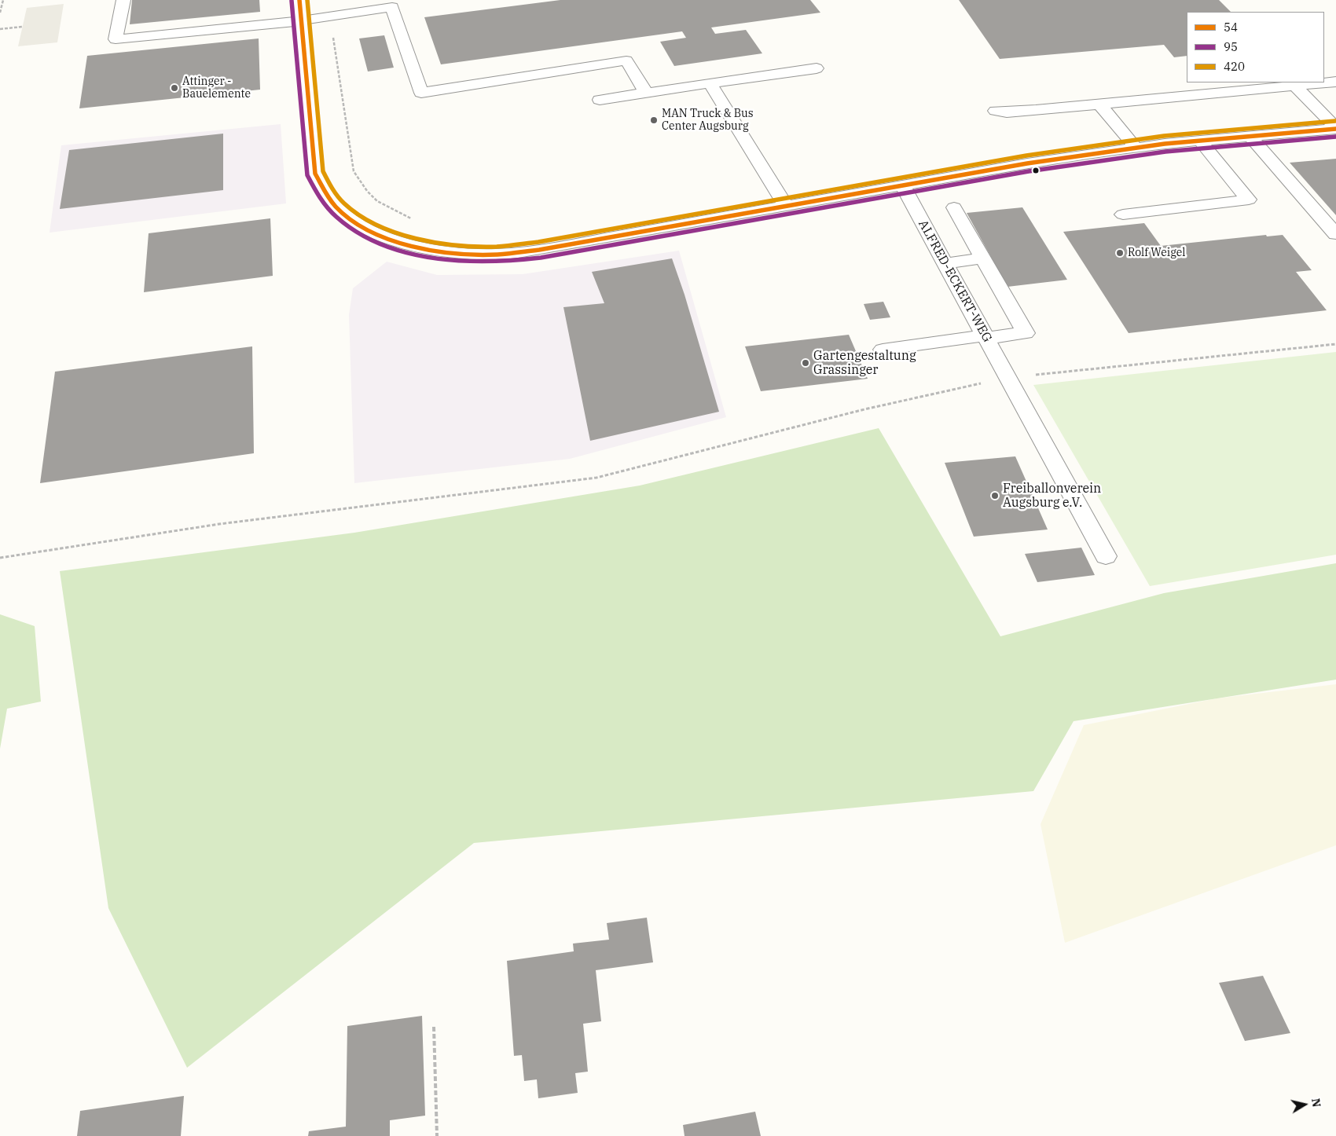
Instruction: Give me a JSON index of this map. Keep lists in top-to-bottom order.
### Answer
{
  "streets": {
    "street": ["ALFRED-ECKERT-WEG"]
  },
  "places": [
    "Attinger - Bauelemente",
    "MAN Truck & Bus Center Augsburg",
    "Rolf Weigel",
    "Gartengestaltung Grassinger",
    "Freiballonverein Augsburg e.V."
  ],
  "lines": ["transit line 54", "transit line 420", "transit line 95"],
  "legend": ["54", "95", "420"],
  "north": "right"
}
